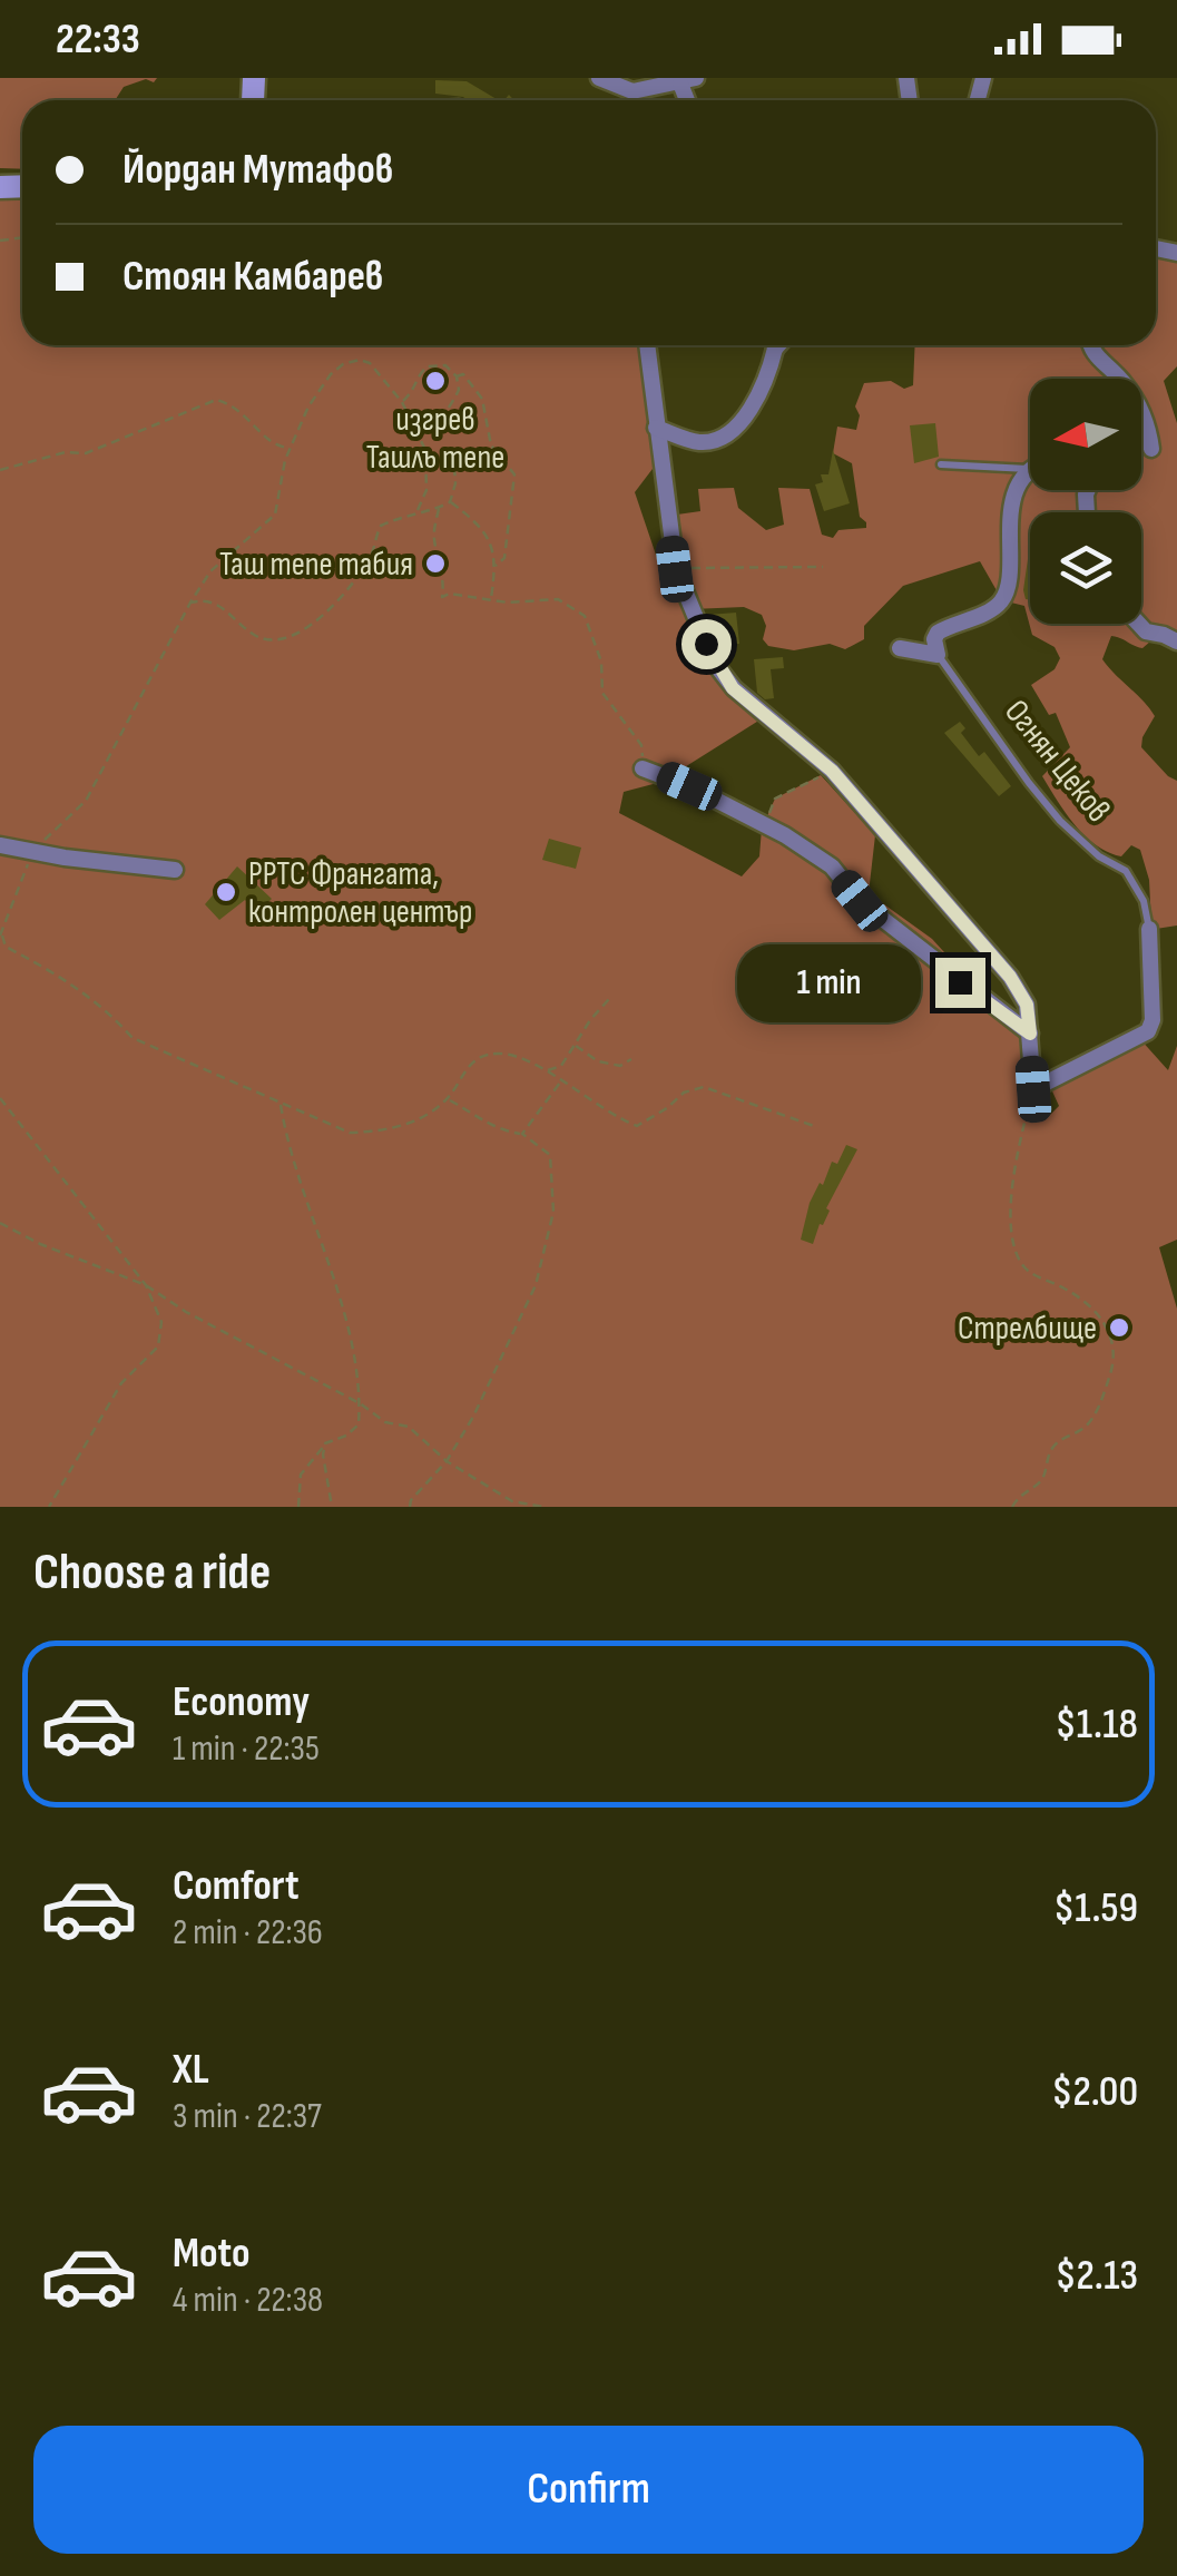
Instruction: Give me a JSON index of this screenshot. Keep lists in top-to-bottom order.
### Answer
{
  "streets": {
    "street": ["Огнян Цеков"]
  },
  "places": [
    "изгрев Ташлъ тепе",
    "Таш тепе табия",
    "РРТС Франгата, контролен център",
    "Стрелбище"
  ],
  "north": "left",
  "page": {
    "status": "22:33",
    "banner": ["Йордан Мутафов", "Стоян Камбарев"],
    "bubble": "1 min",
    "heading": "Choose a ride",
    "list": [
      {
        "name": "Economy",
        "note": "1 min · 22:35",
        "value": "$1.18"
      },
      {
        "name": "Comfort",
        "note": "2 min · 22:36",
        "value": "$1.59"
      },
      {
        "name": "XL",
        "note": "3 min · 22:37",
        "value": "$2.00"
      },
      {
        "name": "Moto",
        "note": "4 min · 22:38",
        "value": "$2.13"
      }
    ],
    "buttons": "Confirm"
  }
}
